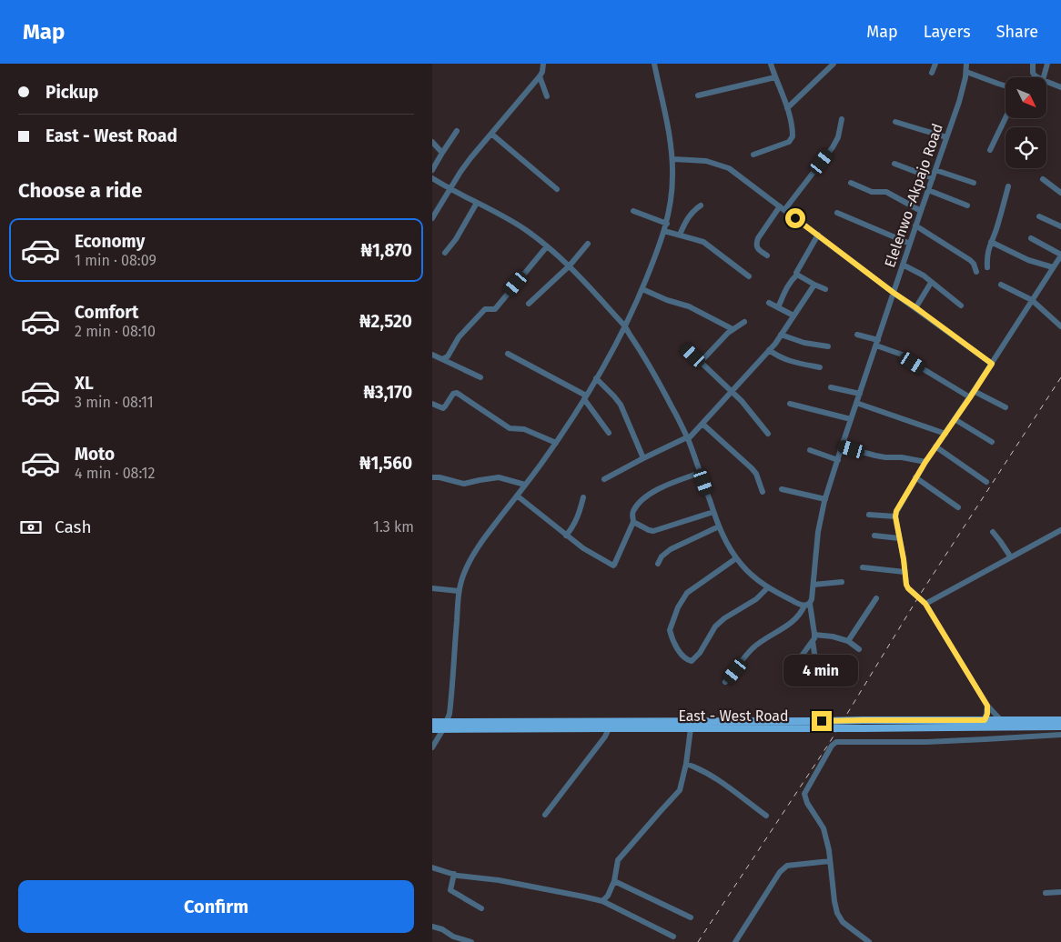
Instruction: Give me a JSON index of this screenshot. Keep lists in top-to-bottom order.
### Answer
{
  "streets": {
    "main road": ["East - West Road"],
    "street": ["Elelenwo -Akpajo Road"]
  },
  "north": "bottom right",
  "page": {
    "header": "Map",
    "nav": ["Map", "Layers", "Share"],
    "banner": ["Pickup", "East - West Road"],
    "heading": "Choose a ride",
    "list": [
      {
        "name": "Economy",
        "note": "1 min · 08:09",
        "value": "₦1,870"
      },
      {
        "name": "Comfort",
        "note": "2 min · 08:10",
        "value": "₦2,520"
      },
      {
        "name": "XL",
        "note": "3 min · 08:11",
        "value": "₦3,170"
      },
      {
        "name": "Moto",
        "note": "4 min · 08:12",
        "value": "₦1,560"
      }
    ],
    "pay": ["Cash", "1.3 km"],
    "bubble": "4 min",
    "buttons": "Confirm"
  }
}
